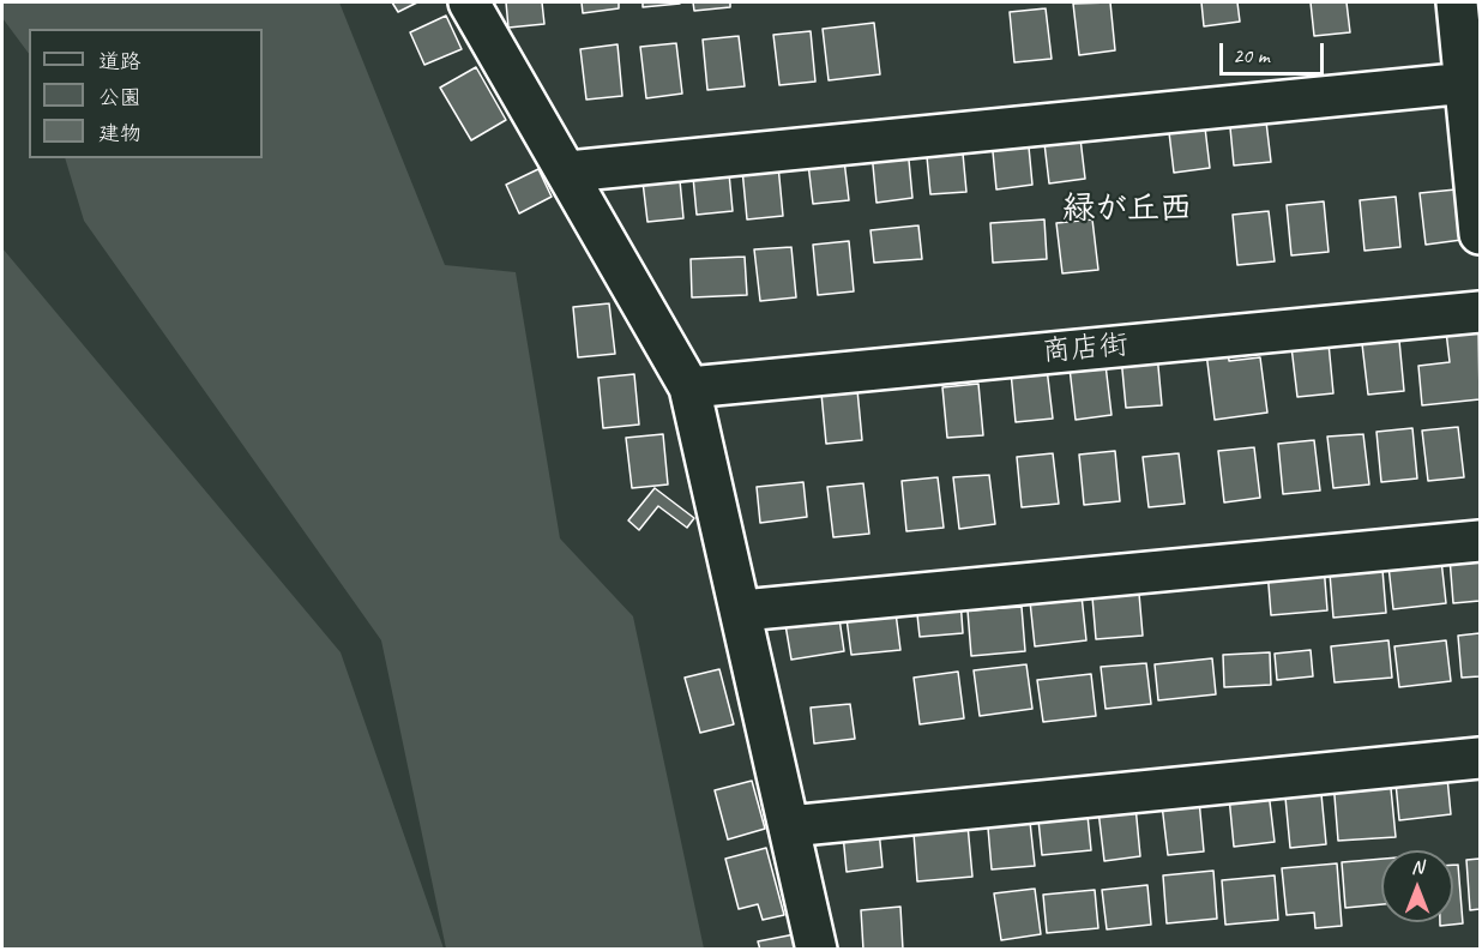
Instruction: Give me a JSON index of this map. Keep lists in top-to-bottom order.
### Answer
{
  "streets": {
    "street": ["商店街"]
  },
  "districts": ["緑が丘西"],
  "legend": ["道路", "公園", "建物"],
  "scale_bar": "20 m",
  "north": "top"
}
